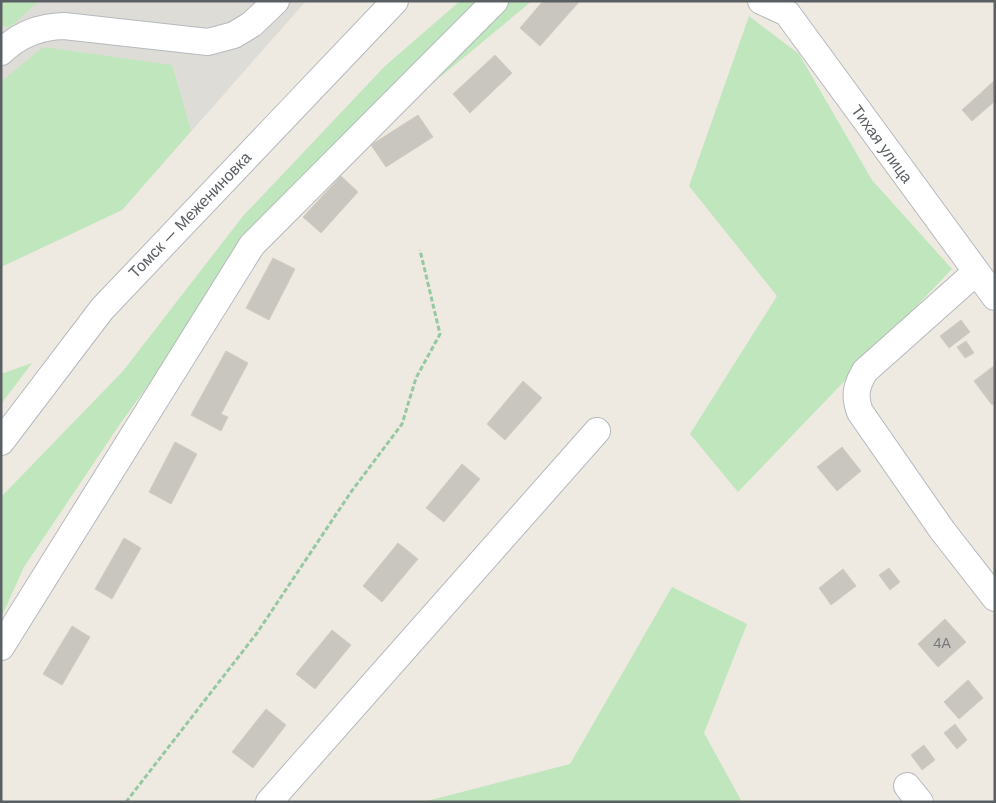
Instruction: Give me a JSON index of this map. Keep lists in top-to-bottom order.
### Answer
{
  "streets": {
    "street": ["Тихая улица", "Томск — Межениновка"]
  },
  "house_numbers": ["4А"]
}
